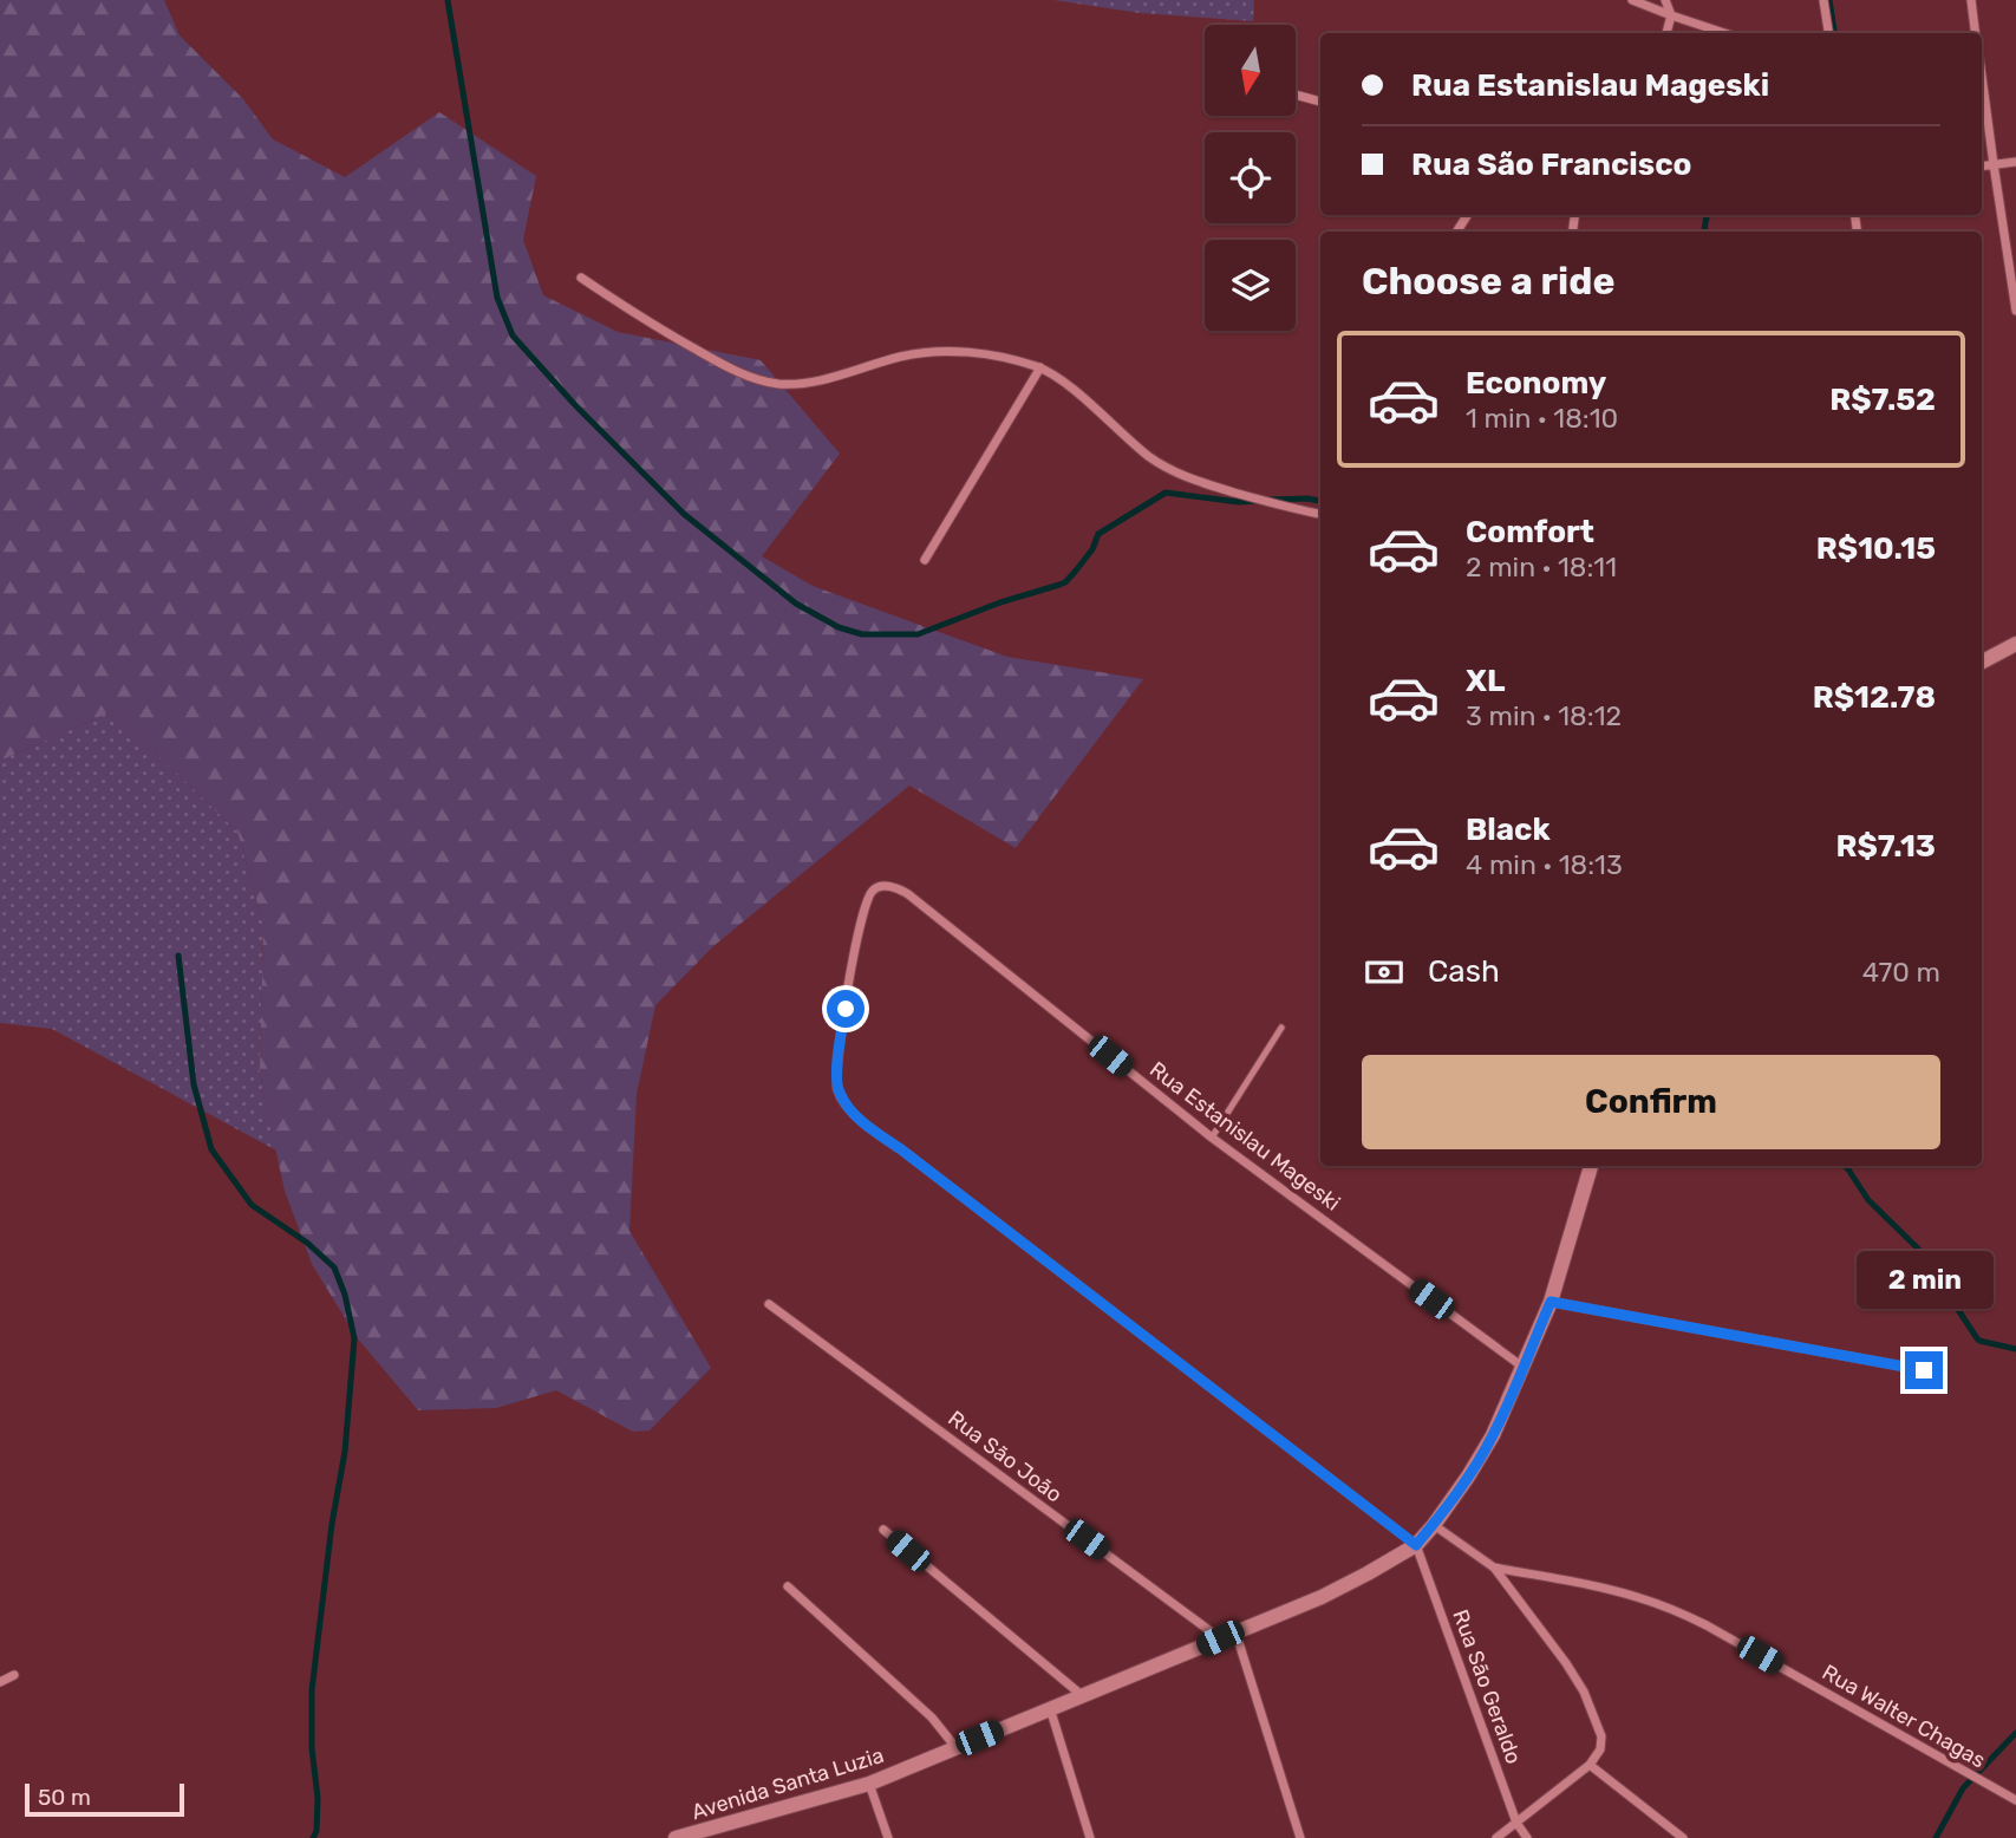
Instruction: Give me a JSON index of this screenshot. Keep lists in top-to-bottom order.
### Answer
{
  "streets": {
    "street": [
      "Rua Estanislau Mageski",
      "Rua São João",
      "Rua São Geraldo",
      "Rua Walter Chagas",
      "Avenida Santa Luzia"
    ]
  },
  "crossings": [
    ["Rua Estanislau Mageski", "Rua São Geraldo"],
    ["Rua Estanislau Mageski", "Avenida Santa Luzia"],
    ["Rua São João", "Avenida Santa Luzia"],
    ["Rua São Geraldo", "Avenida Santa Luzia"]
  ],
  "scale_bar": "50 m",
  "north": "bottom",
  "page": {
    "banner": ["Rua Estanislau Mageski", "Rua São Francisco"],
    "heading": "Choose a ride",
    "list": [
      {
        "name": "Economy",
        "note": "1 min · 18:10",
        "value": "R$7.52"
      },
      {
        "name": "Comfort",
        "note": "2 min · 18:11",
        "value": "R$10.15"
      },
      {
        "name": "XL",
        "note": "3 min · 18:12",
        "value": "R$12.78"
      },
      {
        "name": "Black",
        "note": "4 min · 18:13",
        "value": "R$7.13"
      }
    ],
    "pay": ["Cash", "470 m"],
    "buttons": "Confirm",
    "bubble": "2 min",
    "scale": "50 m"
  }
}
